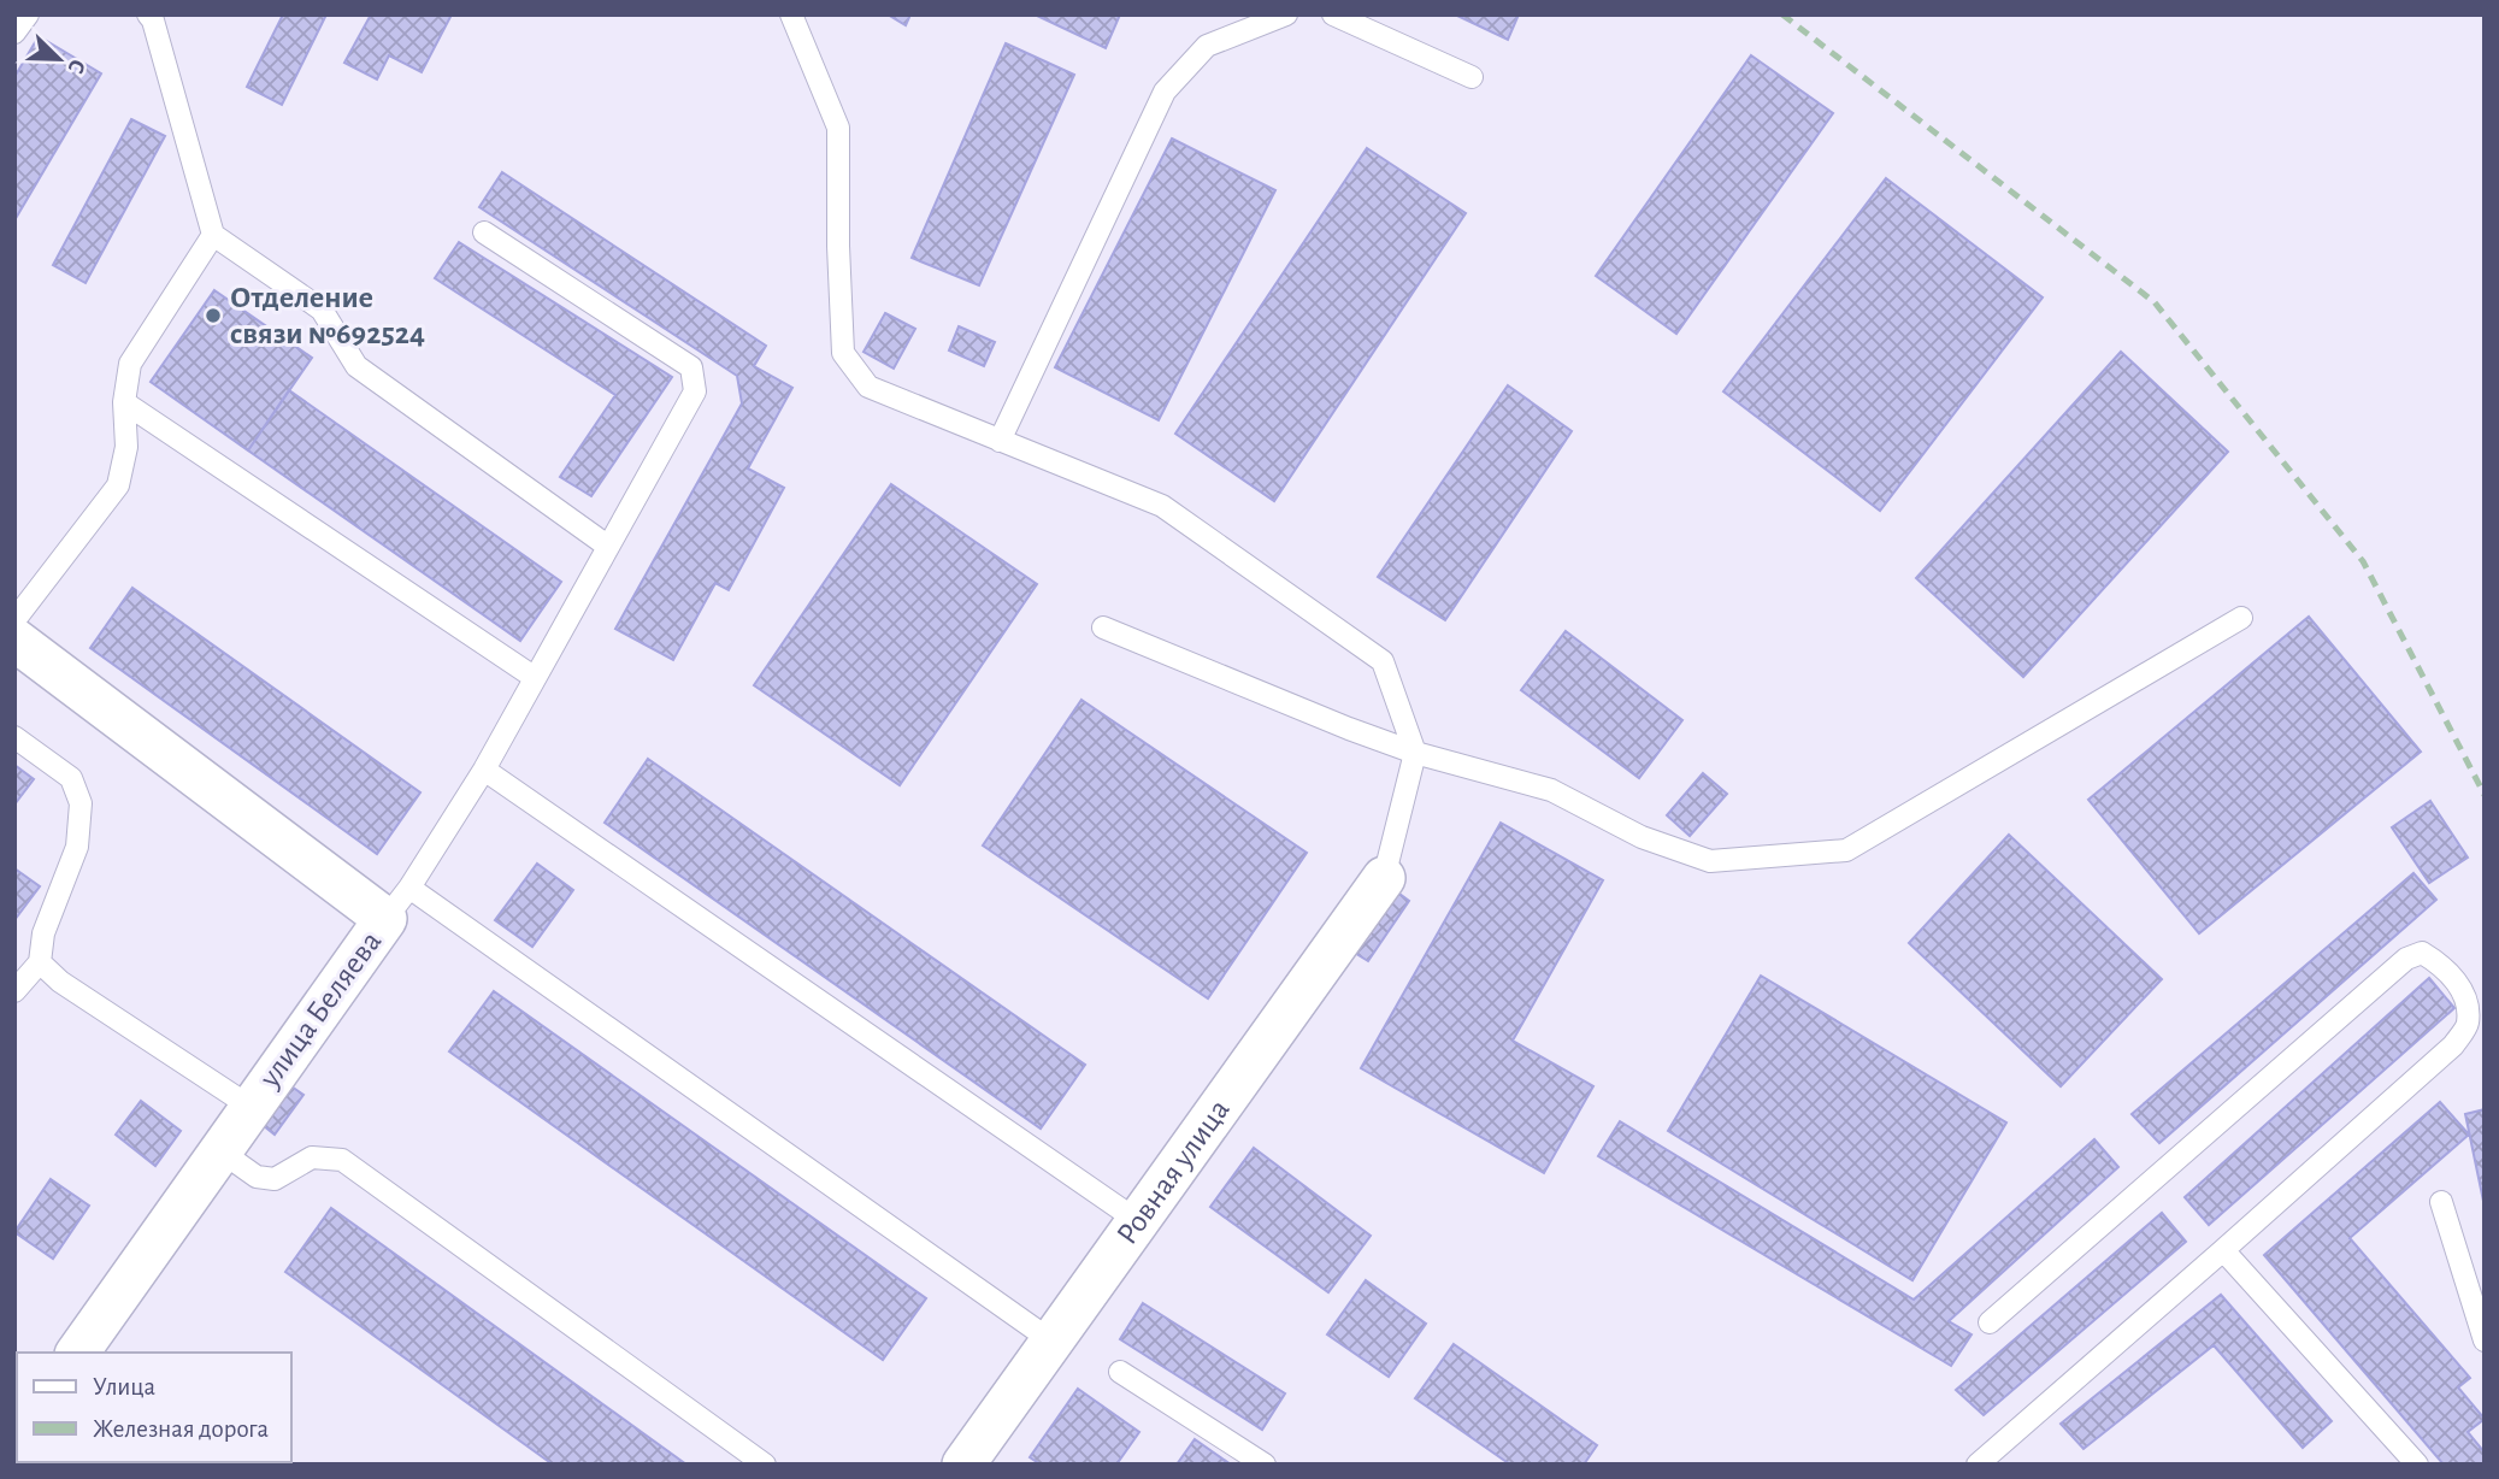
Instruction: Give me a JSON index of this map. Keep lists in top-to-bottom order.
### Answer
{
  "streets": {
    "street": ["улица Беляева", "Ровная улица"]
  },
  "places": ["Отделение связи №692524"],
  "legend": ["Улица", "Железная дорога"],
  "north": "bottom right"
}
